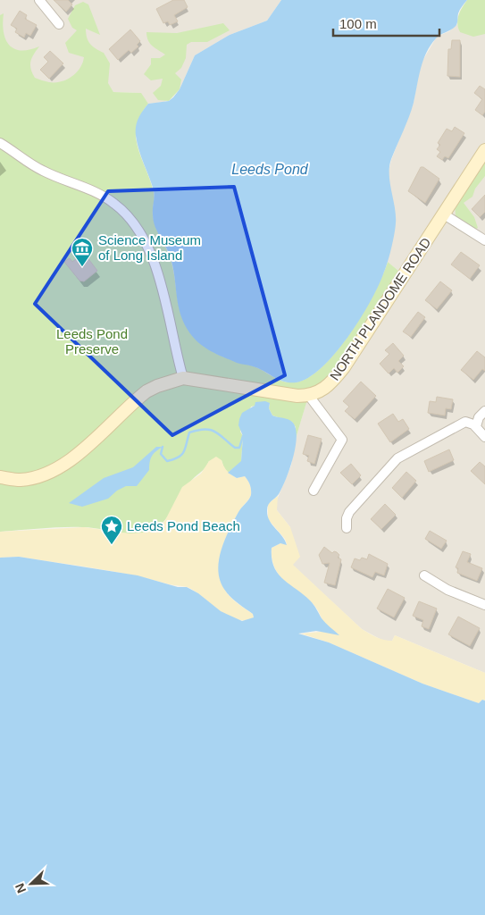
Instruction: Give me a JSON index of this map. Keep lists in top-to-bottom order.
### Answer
{
  "streets": {
    "main road": ["NORTH PLANDOME ROAD"]
  },
  "water": ["Leeds Pond"],
  "parks": ["Leeds Pond Preserve"],
  "places": {
    "museum": ["Science Museum of Long Island"],
    "place": ["Leeds Pond Beach"]
  },
  "scale_bar": "100 m",
  "north": "bottom left"
}
